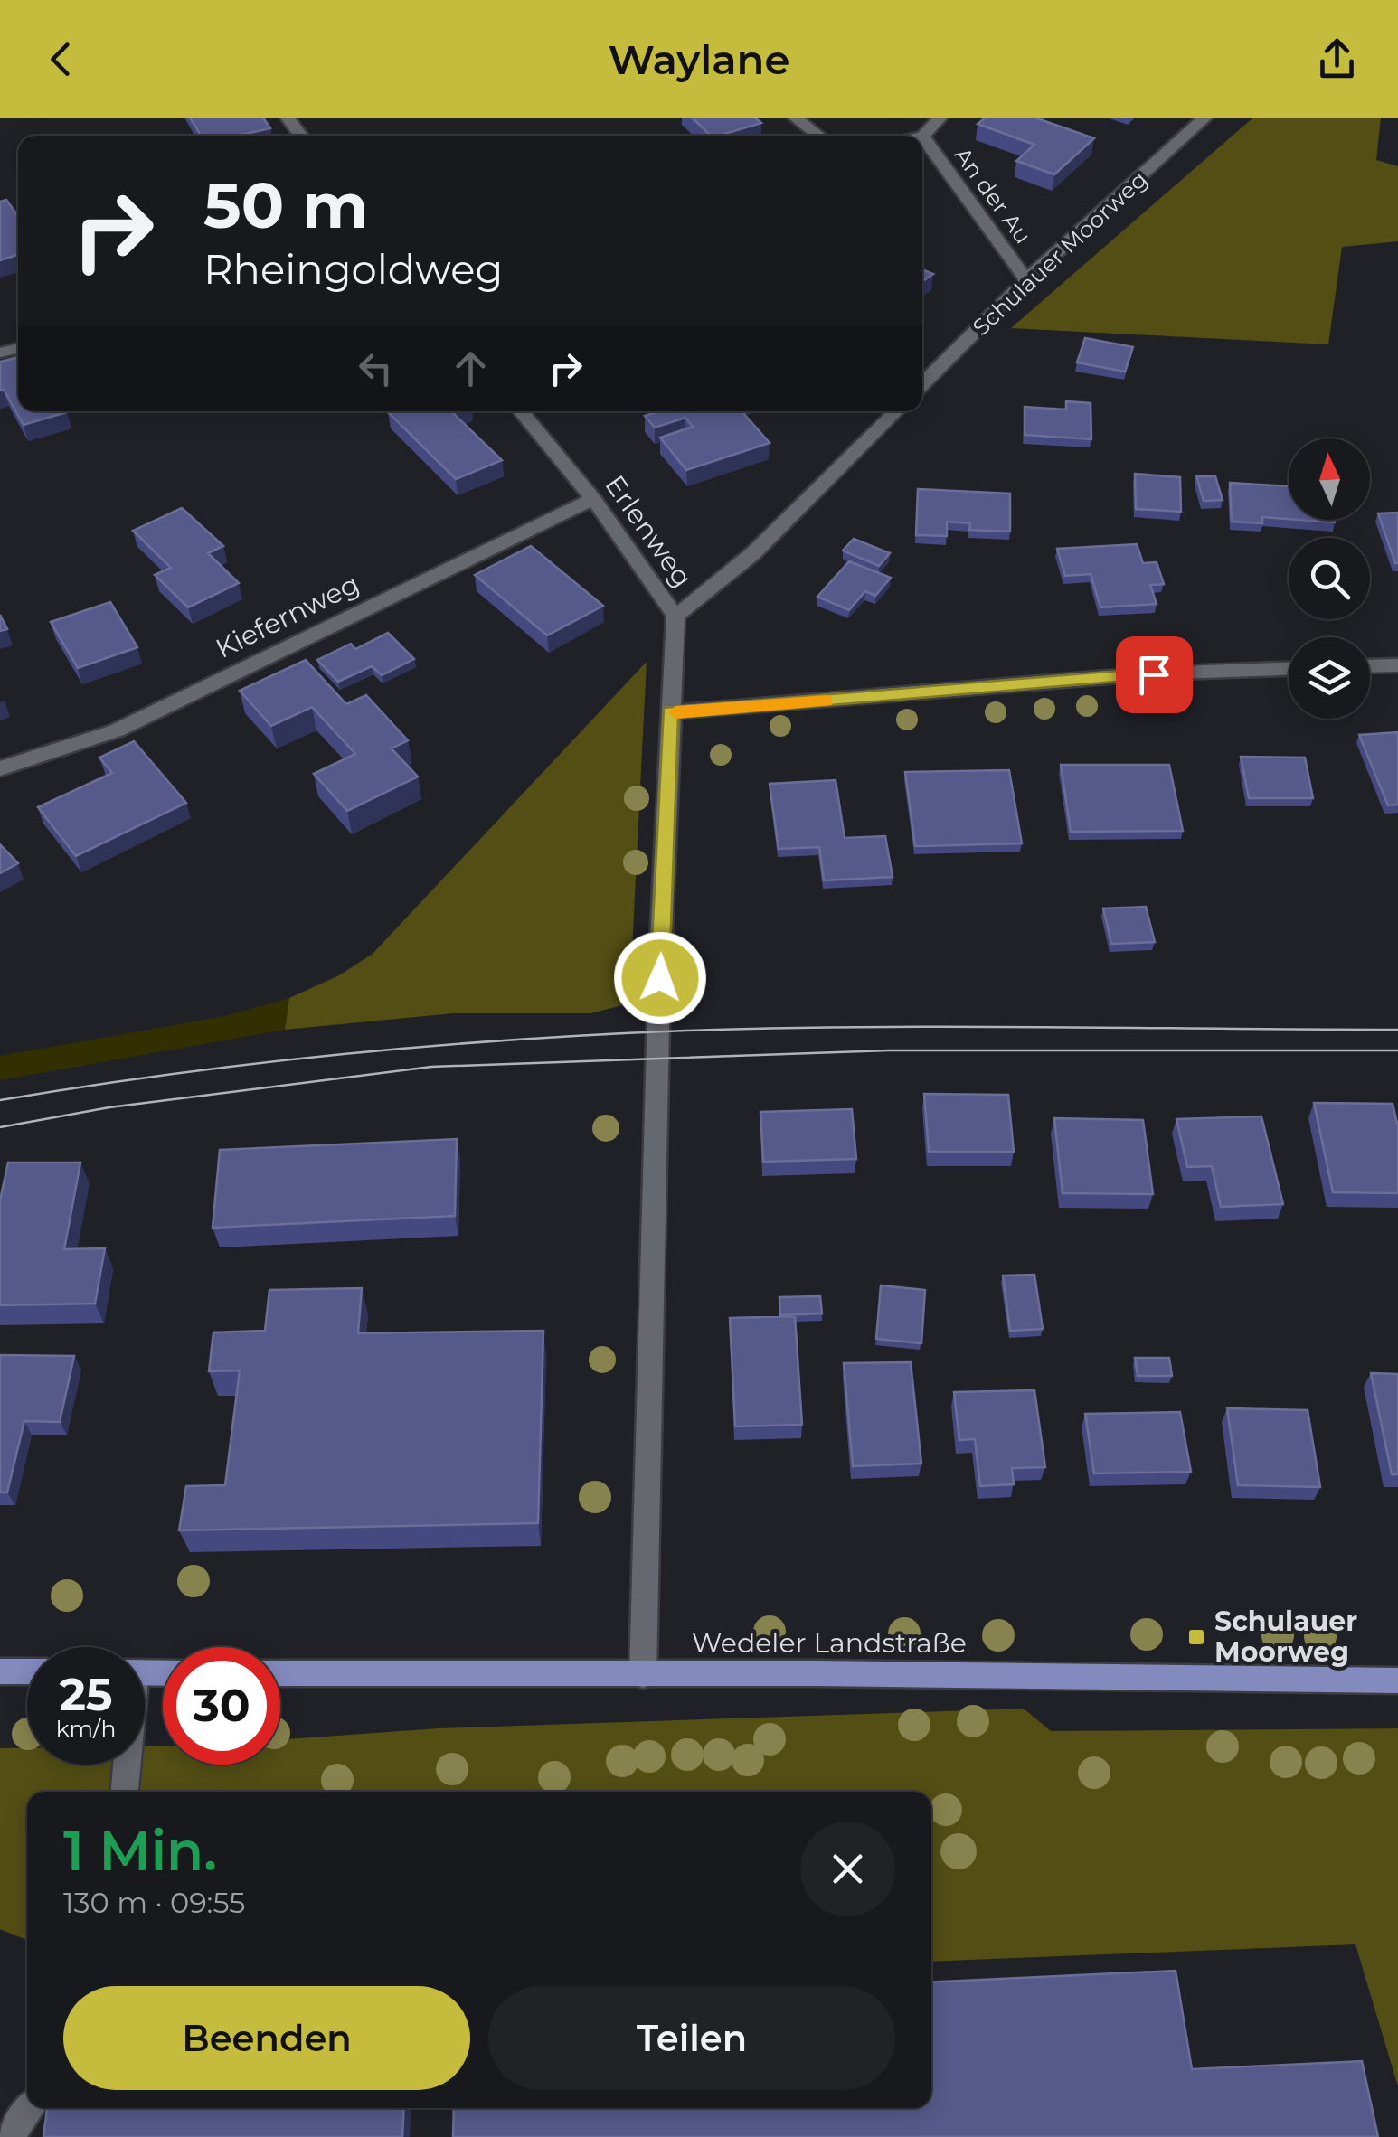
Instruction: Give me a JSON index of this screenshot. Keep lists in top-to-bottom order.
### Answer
{
  "streets": {
    "main road": ["Wedeler Landstraße"],
    "street": [
      "An der Au",
      "Schulauer Moorweg",
      "Erlenweg",
      "Kiefernweg"
    ]
  },
  "crossings": [
    ["An der Au", "Schulauer Moorweg"],
    ["Erlenweg", "Kiefernweg"]
  ],
  "places": {
    "transit": ["Schulauer Moorweg"]
  },
  "north": "top",
  "page": {
    "header": "Waylane",
    "turn": ["50 m", "Rheingoldweg"],
    "speed": "25 km/h",
    "limit": "30",
    "heading": ["1 Min.", "130 m · 09:55"],
    "buttons": ["Beenden", "Teilen"]
  }
}
